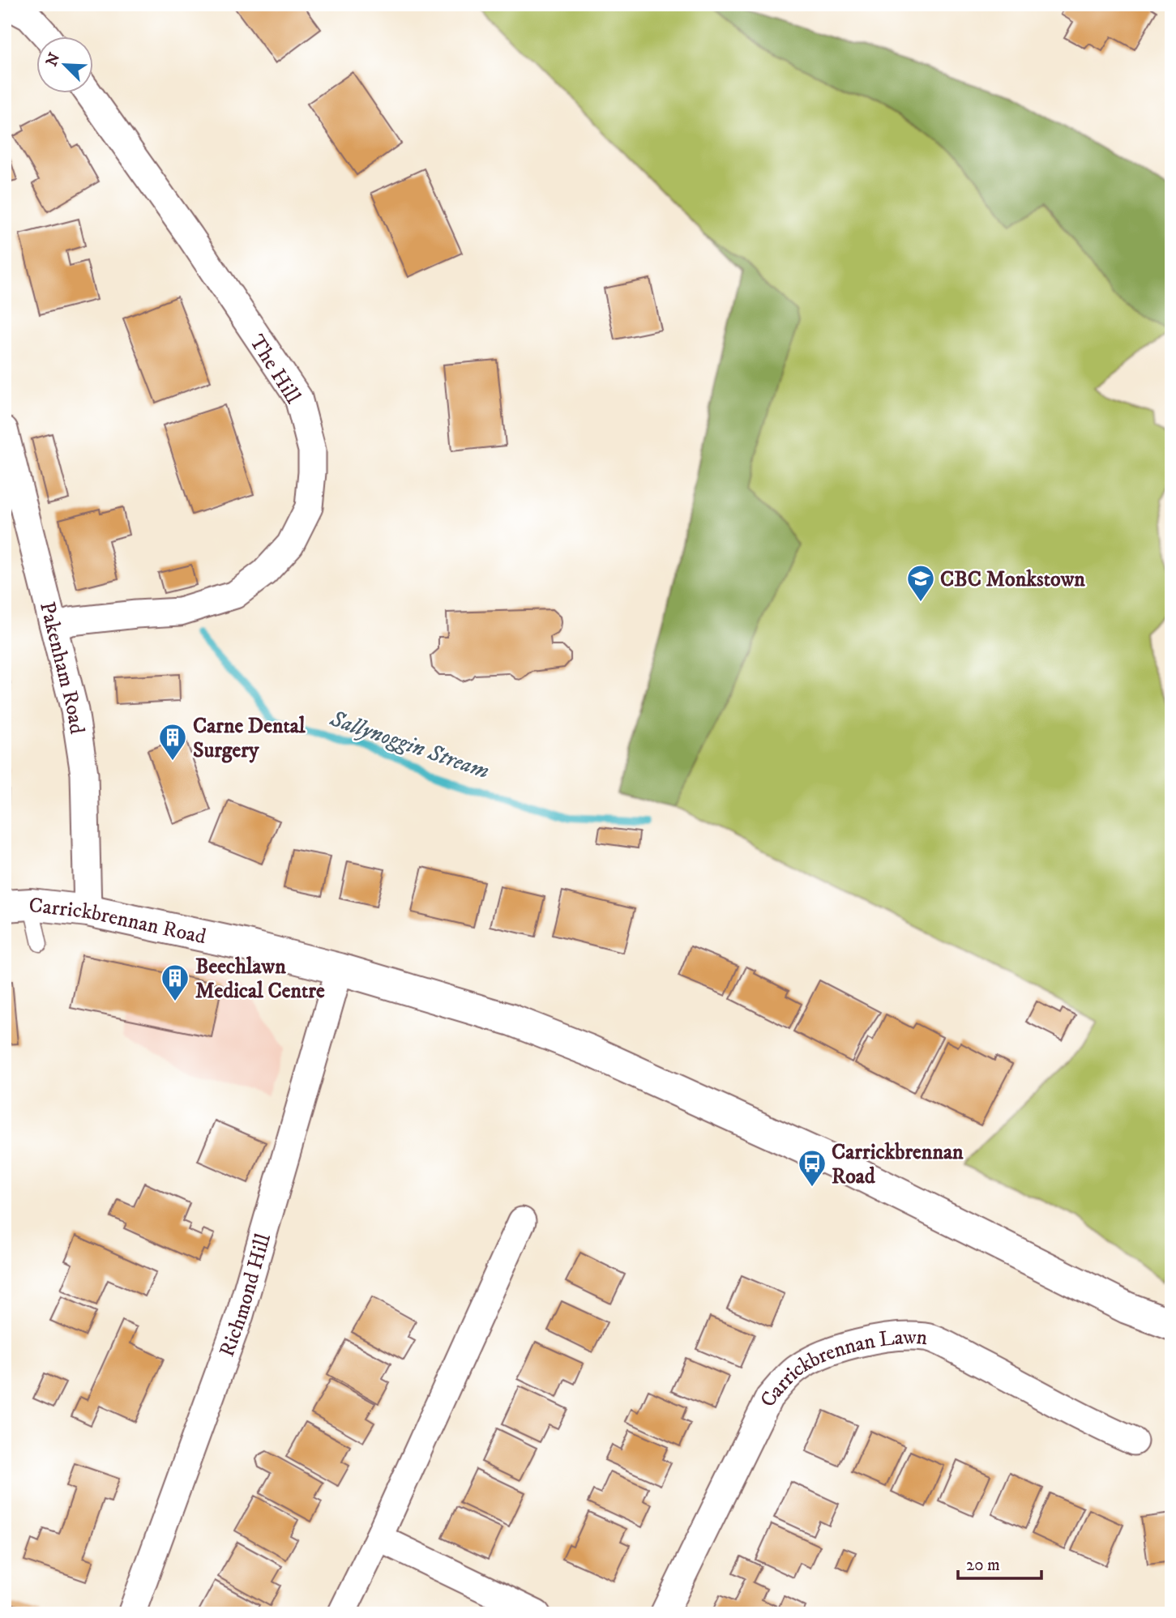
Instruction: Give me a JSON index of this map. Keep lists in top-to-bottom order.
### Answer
{
  "streets": {
    "main road": ["Carrickbrennan Road"],
    "street": [
      "The Hill",
      "Pakenham Road",
      "Richmond Hill",
      "Carrickbrennan Lawn"
    ]
  },
  "crossings": [
    ["The Hill", "Pakenham Road"],
    ["Pakenham Road", "Carrickbrennan Road"],
    ["Carrickbrennan Road", "Richmond Hill"]
  ],
  "water": ["Sallynoggin Stream"],
  "places": {
    "school or university": ["CBC Monkstown"],
    "building": ["Carne Dental Surgery", "Beechlawn Medical Centre"],
    "bus stop": ["Carrickbrennan Road"]
  },
  "scale_bar": "20 m",
  "north": "top left"
}
